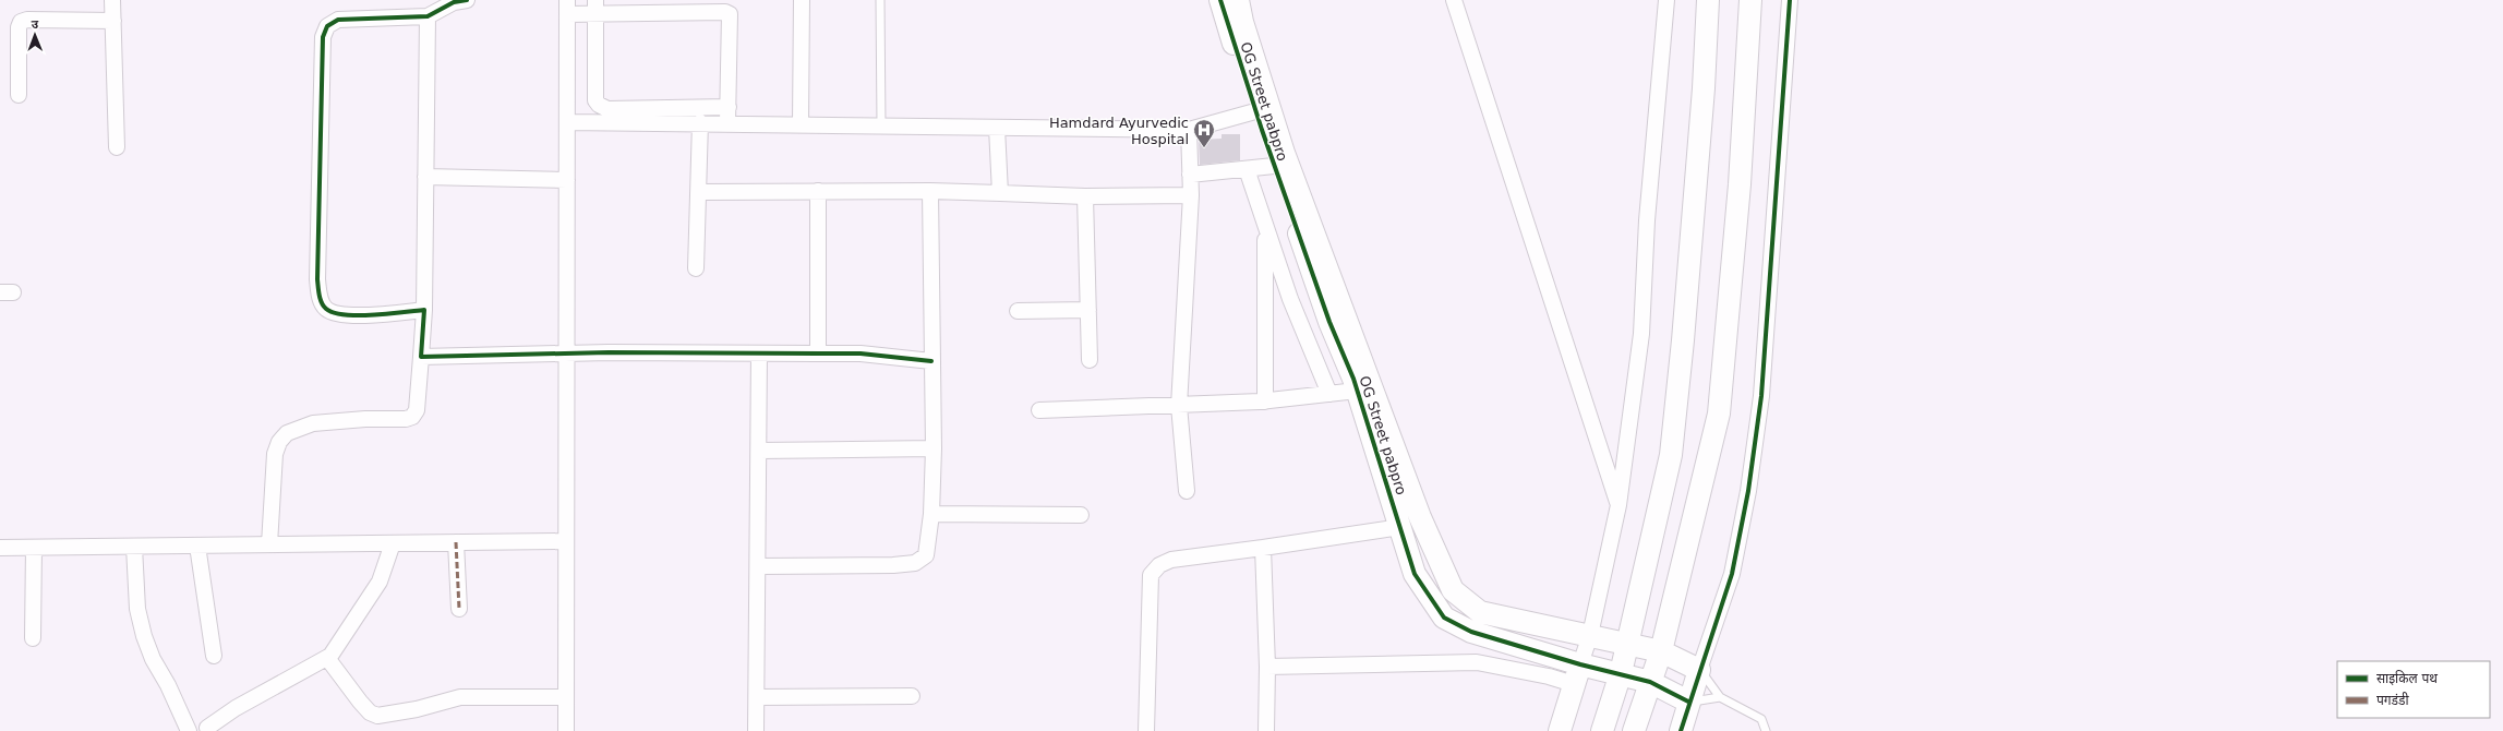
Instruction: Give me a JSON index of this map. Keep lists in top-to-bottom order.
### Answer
{
  "streets": {
    "street": ["OG Street pabpro"]
  },
  "places": {
    "hospital": ["Hamdard Ayurvedic Hospital"]
  },
  "legend": ["साइकिल पथ", "पगडंडी"],
  "north": "top"
}
